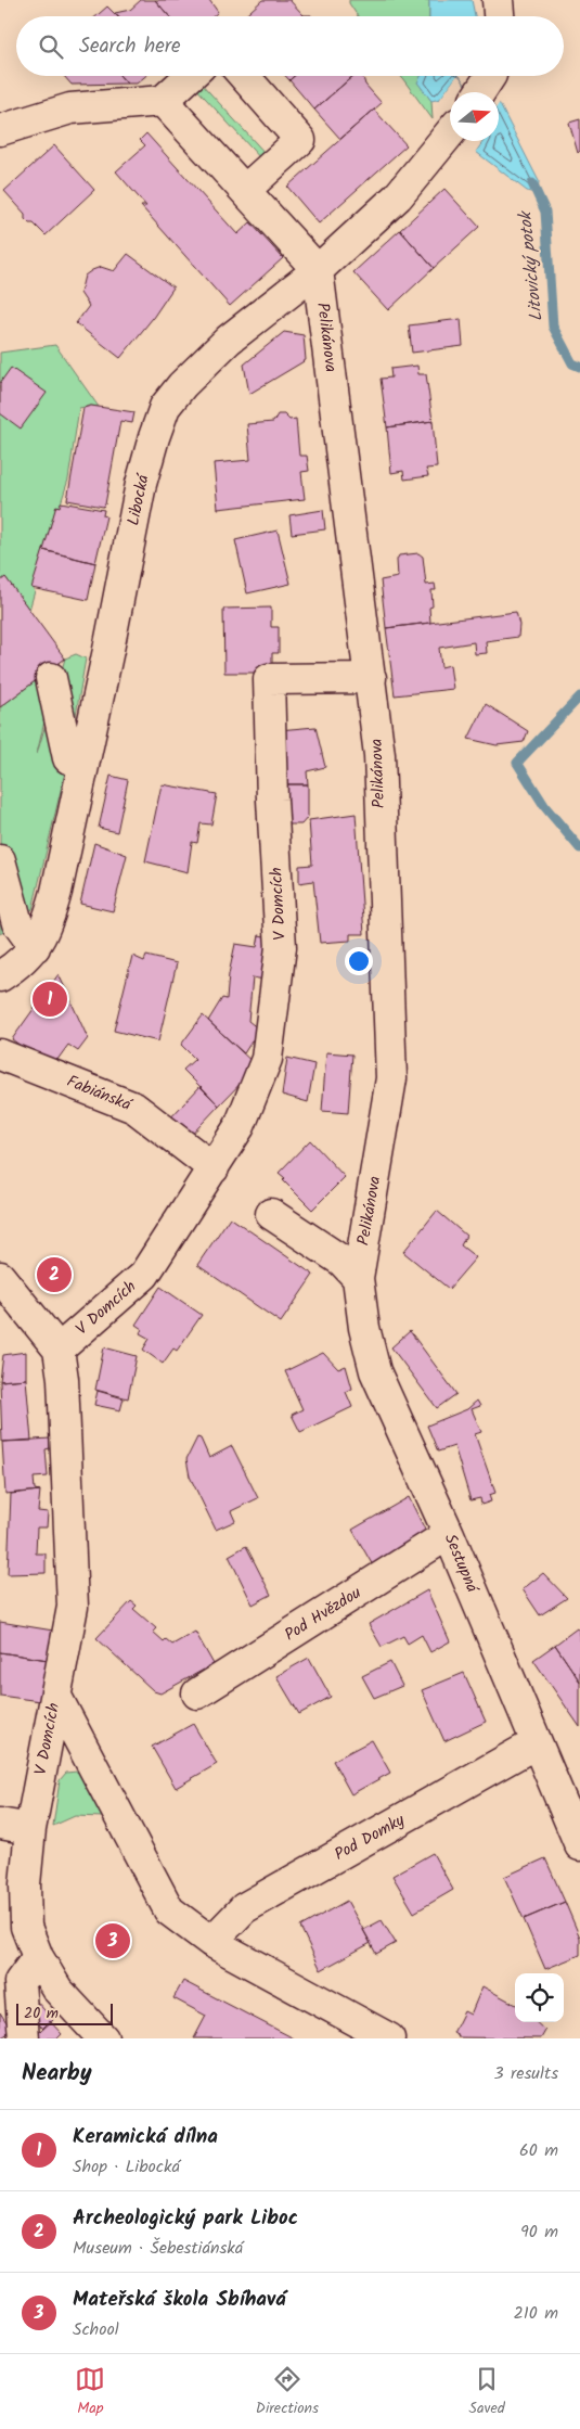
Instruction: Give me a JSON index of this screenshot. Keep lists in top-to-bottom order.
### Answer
{
  "streets": {
    "street": [
      "Pelikánova",
      "Libocká",
      "V Domcích",
      "Fabiánská",
      "Sestupná",
      "Pod Hvězdou",
      "Pod Domky"
    ]
  },
  "crossings": [
    ["Pelikánova", "Libocká"],
    ["Pelikánova", "V Domcích"],
    ["Pelikánova", "Sestupná"],
    ["V Domcích", "Fabiánská"],
    ["Sestupná", "Pod Hvězdou"],
    ["Sestupná", "Pod Domky"]
  ],
  "water": ["Litovický potok"],
  "scale_bar": "20 m",
  "north": "right",
  "page": {
    "search": "Search here",
    "pins": ["1", "2", "3"],
    "scale": "20 m",
    "heading": ["Nearby", "3 results"],
    "list": [
      {
        "mark": "1",
        "name": "Keramická dílna",
        "note": "Shop · Libocká",
        "value": "60 m"
      },
      {
        "mark": "2",
        "name": "Archeologický park Liboc",
        "note": "Museum · Šebestiánská",
        "value": "90 m"
      },
      {
        "mark": "3",
        "name": "Mateřská škola Sbíhavá",
        "note": "School",
        "value": "210 m"
      }
    ],
    "nav": ["Map", "Directions", "Saved"]
  }
}
